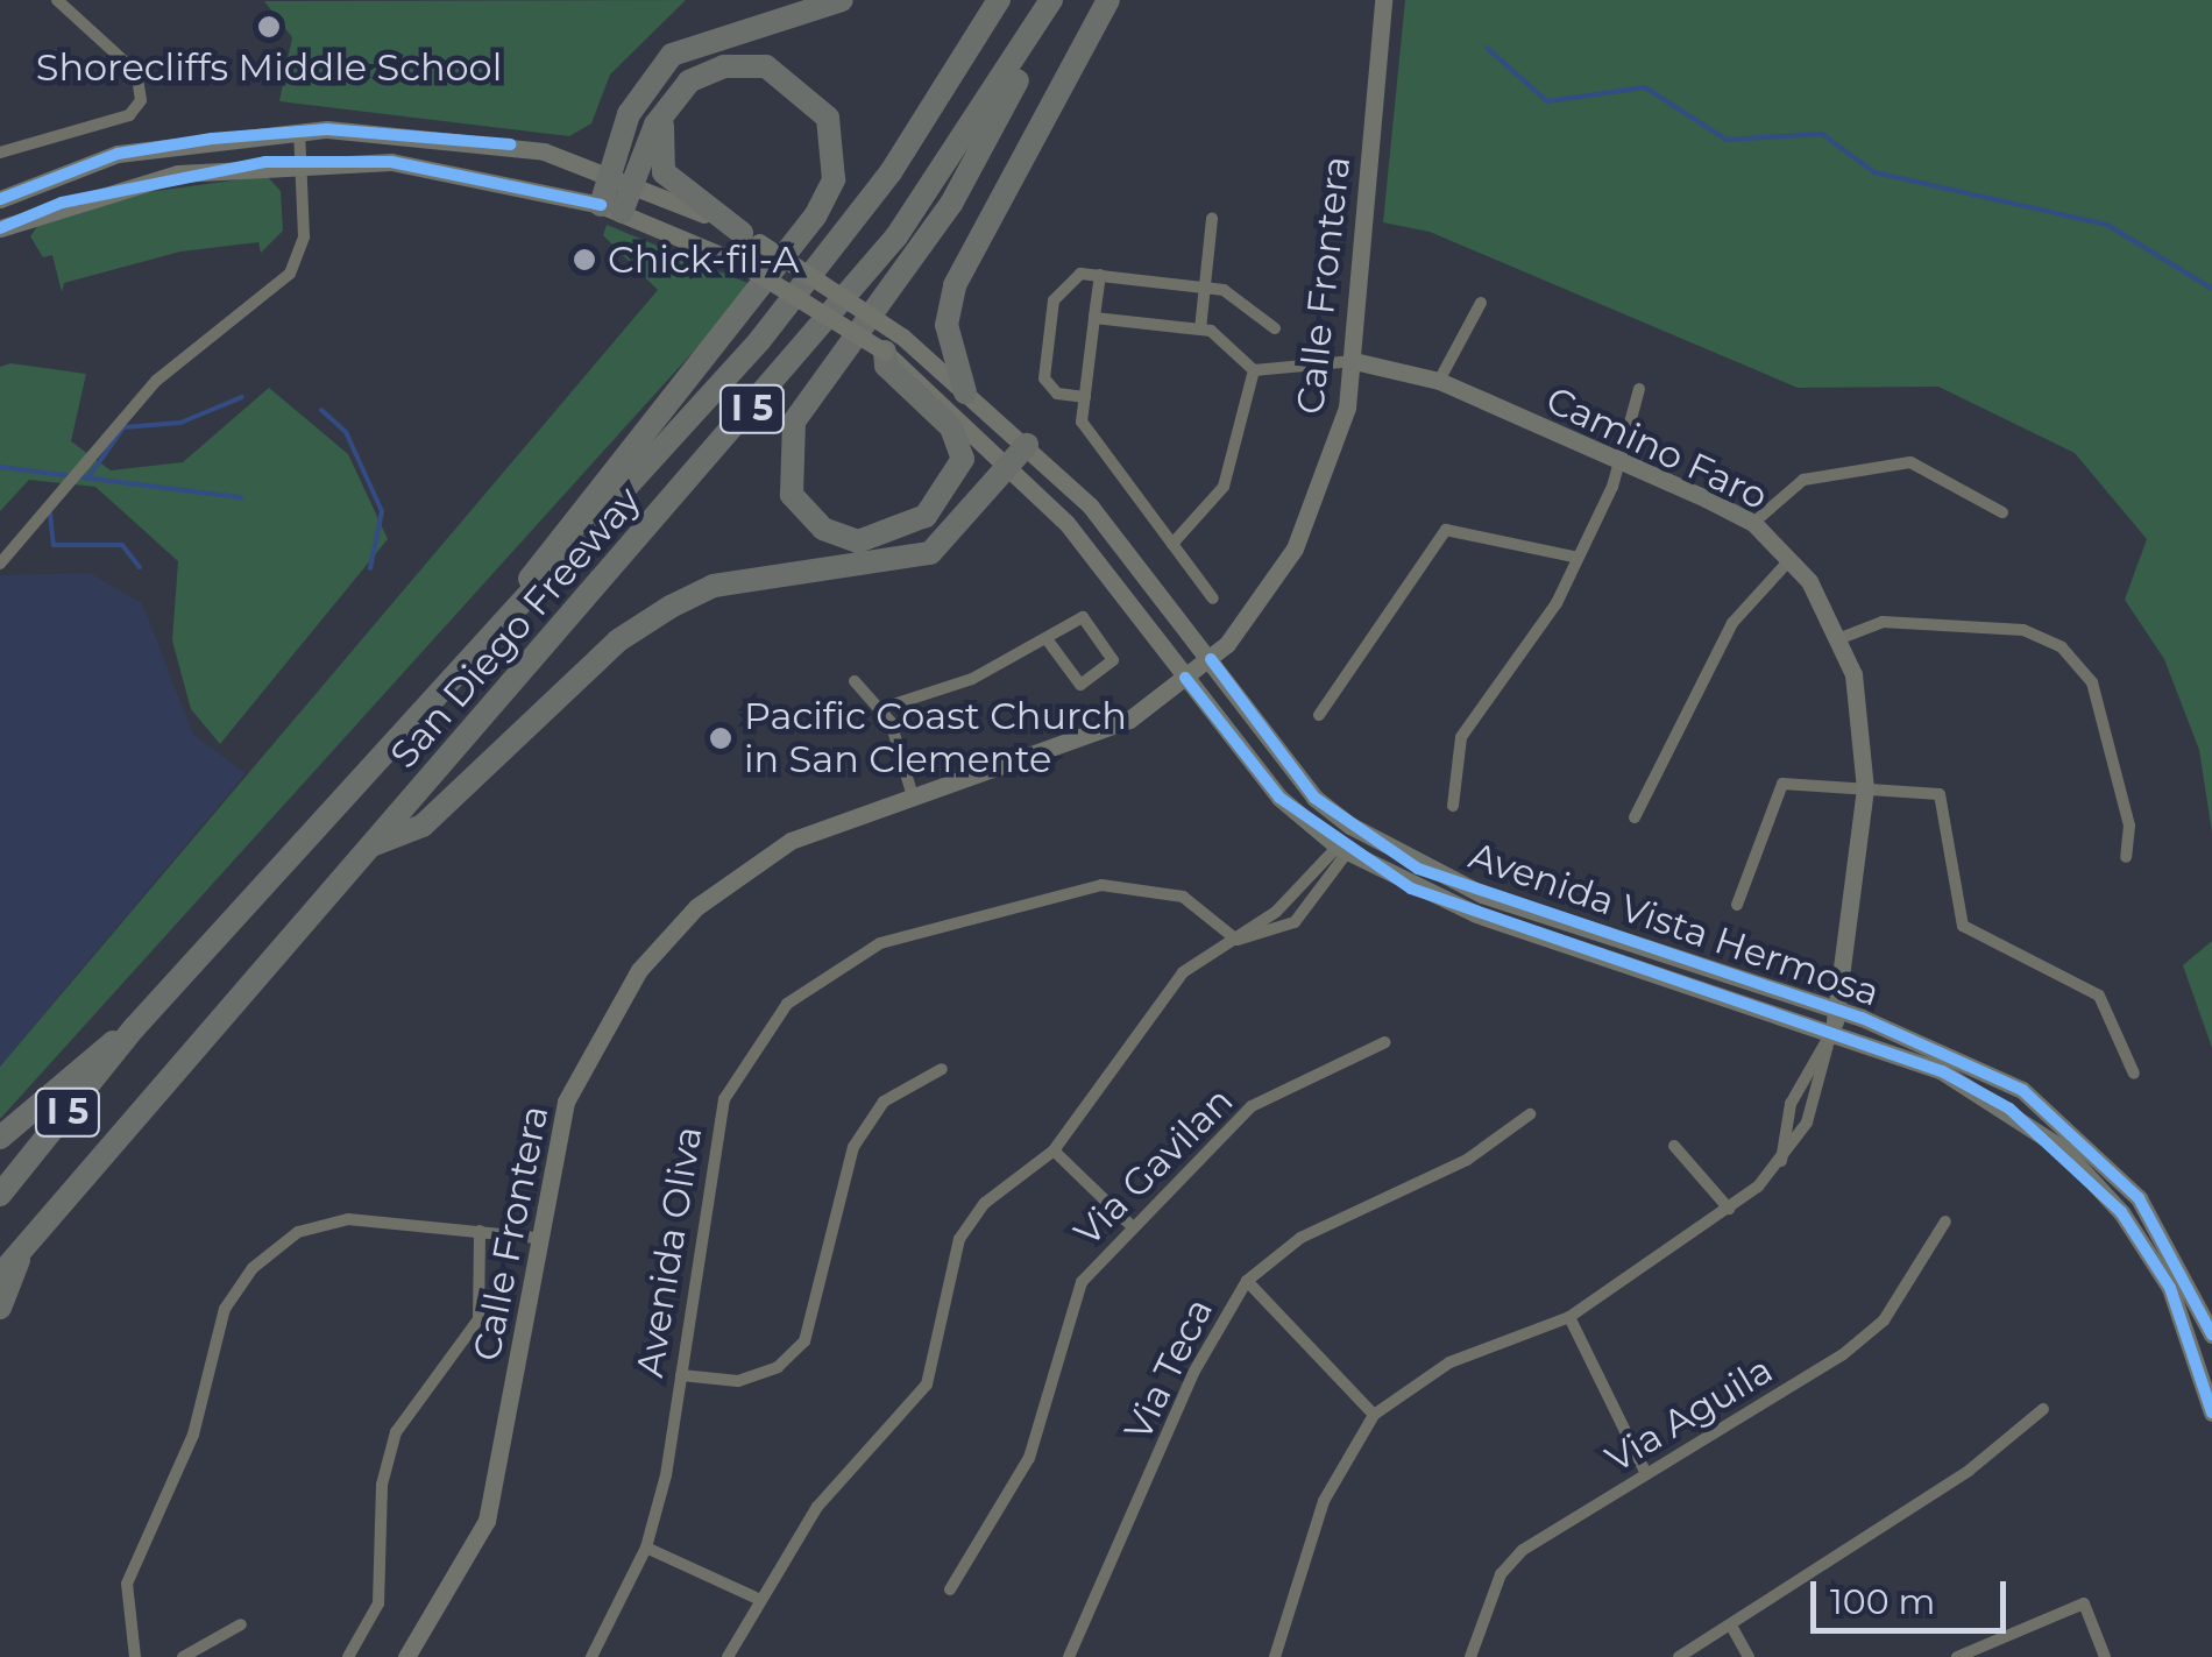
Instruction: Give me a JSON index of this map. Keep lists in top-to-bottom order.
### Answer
{
  "streets": {
    "highway": ["I 5", "San Diego Freeway"],
    "main road": ["Calle Frontera", "Camino Faro", "Avenida Vista Hermosa"],
    "street": [
      "Via Gavilan",
      "Avenida Oliva",
      "Via Teca",
      "Via Aguila"
    ]
  },
  "crossings": [
    ["Calle Frontera", "Camino Faro"],
    ["Calle Frontera", "Avenida Vista Hermosa"],
    ["Camino Faro", "Avenida Vista Hermosa"]
  ],
  "places": ["Shorecliffs Middle School", "Chick-fil-A", "Pacific Coast Church in San Clemente"],
  "scale_bar": "100 m"
}
